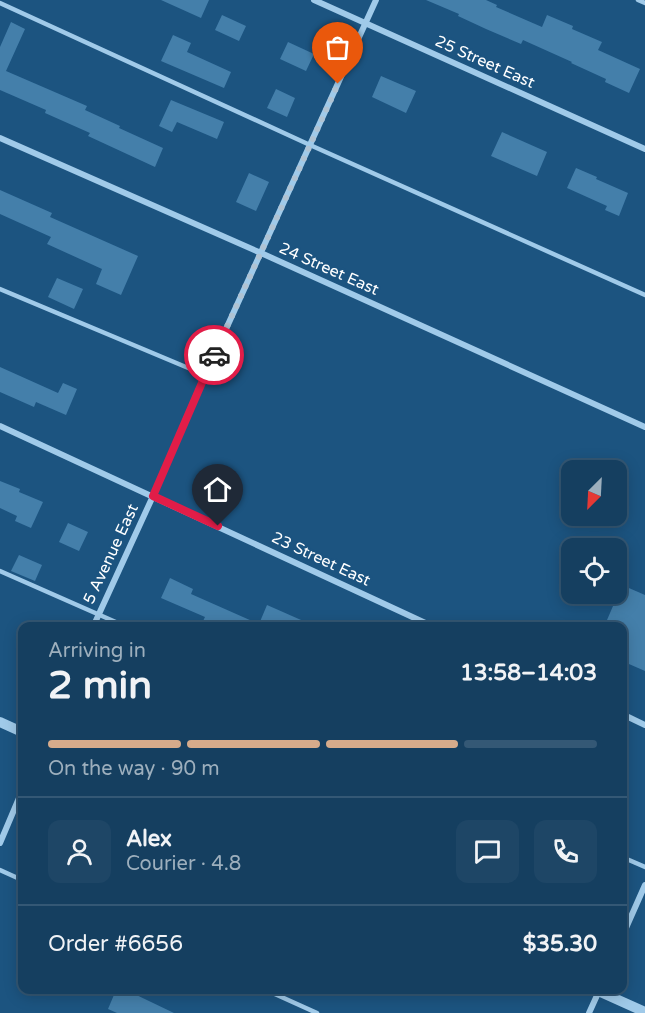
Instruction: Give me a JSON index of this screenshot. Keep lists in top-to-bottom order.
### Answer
{
  "streets": {
    "street": [
      "25 Street East",
      "24 Street East",
      "5 Avenue East",
      "23 Street East"
    ]
  },
  "crossings": [
    ["25 Street East", "5 Avenue East"],
    ["24 Street East", "5 Avenue East"],
    ["5 Avenue East", "23 Street East"]
  ],
  "north": "bottom left",
  "page": {
    "heading": ["2 min", "Arriving in", "13:58–14:03"],
    "panel": [
      "Alex",
      "Courier · 4.8",
      "Order #6656",
      "$35.30"
    ],
    "bar": "On the way · 90 m"
  }
}
